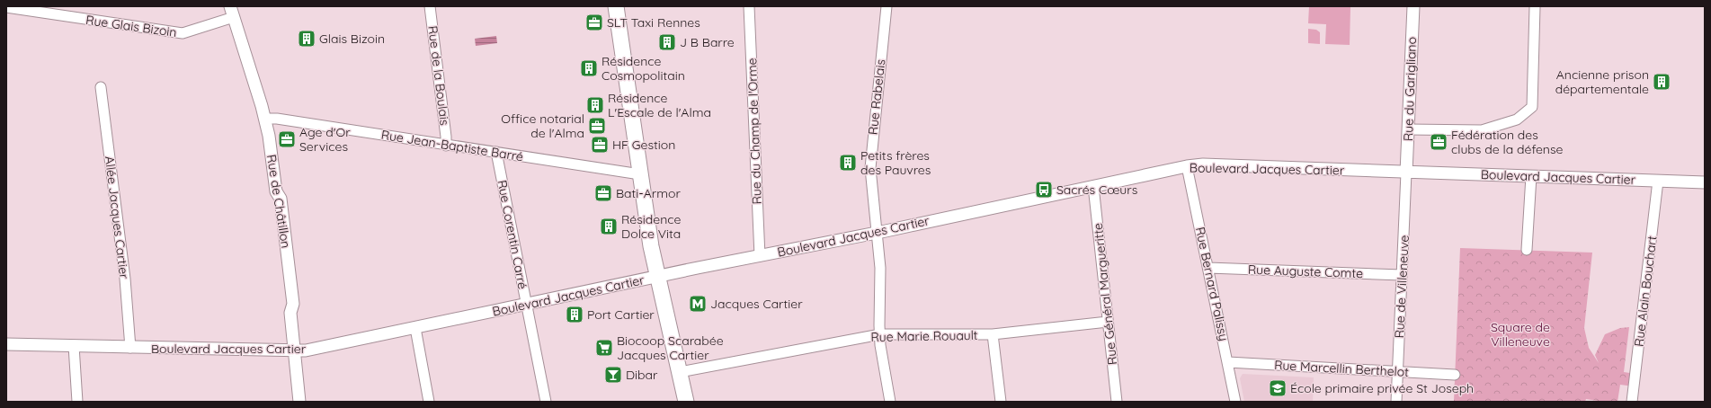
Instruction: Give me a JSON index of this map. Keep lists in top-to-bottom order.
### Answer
{
  "streets": {
    "street": [
      "Rue Glais Bizoin",
      "Rue de la Boulais",
      "Rue du Garigliano",
      "Rue Rabelais",
      "Rue du Champ de l'Orme",
      "Rue Jean-Baptiste Barré",
      "Boulevard Jacques Cartier",
      "Rue de Châtillon",
      "Allée Jacques Cartier",
      "Rue Corentin Carré",
      "Rue Auguste Comte",
      "Rue Bernard Palissy",
      "Rue de Villeneuve",
      "Rue Alain Bouchart",
      "Rue Général Margueritte",
      "Rue Marie Rouault",
      "Rue Marcellin Berthelot"
    ]
  },
  "crossings": [
    ["Rue Glais Bizoin", "Rue de Châtillon"],
    ["Rue de la Boulais", "Rue Jean-Baptiste Barré"],
    ["Rue du Garigliano", "Boulevard Jacques Cartier"],
    ["Rue du Garigliano", "Rue de Villeneuve"],
    ["Rue Rabelais", "Boulevard Jacques Cartier"],
    ["Rue Rabelais", "Rue Marie Rouault"],
    ["Rue du Champ de l'Orme", "Boulevard Jacques Cartier"],
    ["Rue Jean-Baptiste Barré", "Rue de Châtillon"],
    ["Rue Jean-Baptiste Barré", "Rue Corentin Carré"],
    ["Boulevard Jacques Cartier", "Rue de Châtillon"],
    ["Boulevard Jacques Cartier", "Allée Jacques Cartier"],
    ["Boulevard Jacques Cartier", "Rue Corentin Carré"],
    ["Boulevard Jacques Cartier", "Rue Bernard Palissy"],
    ["Boulevard Jacques Cartier", "Rue de Villeneuve"],
    ["Boulevard Jacques Cartier", "Rue Alain Bouchart"],
    ["Boulevard Jacques Cartier", "Rue Général Margueritte"],
    ["Rue Auguste Comte", "Rue Bernard Palissy"],
    ["Rue Auguste Comte", "Rue de Villeneuve"],
    ["Rue Bernard Palissy", "Rue Marcellin Berthelot"],
    ["Rue de Villeneuve", "Rue Marcellin Berthelot"],
    ["Rue Général Margueritte", "Rue Marie Rouault"]
  ],
  "parks": ["Square de Villeneuve"],
  "places": {
    "office": [
      "SLT Taxi Rennes",
      "Office notarial de l'Alma",
      "Age d'Or Services",
      "Fédération des clubs de la défense",
      "HF Gestion",
      "Bati-Armor"
    ],
    "building": [
      "Glais Bizoin",
      "J B Barre",
      "Résidence Cosmopolitain",
      "Ancienne prison départementale",
      "Résidence L'Escale de l'Alma",
      "Petits frères des Pauvres",
      "Résidence Dolce Vita",
      "Port Cartier"
    ],
    "bus stop": ["Sacrés Cœurs"],
    "metro station": ["Jacques Cartier"],
    "supermarket": ["Biocoop Scarabée Jacques Cartier"],
    "bar": ["Dibar"],
    "school or university": ["École primaire privée St Joseph"]
  }
}
